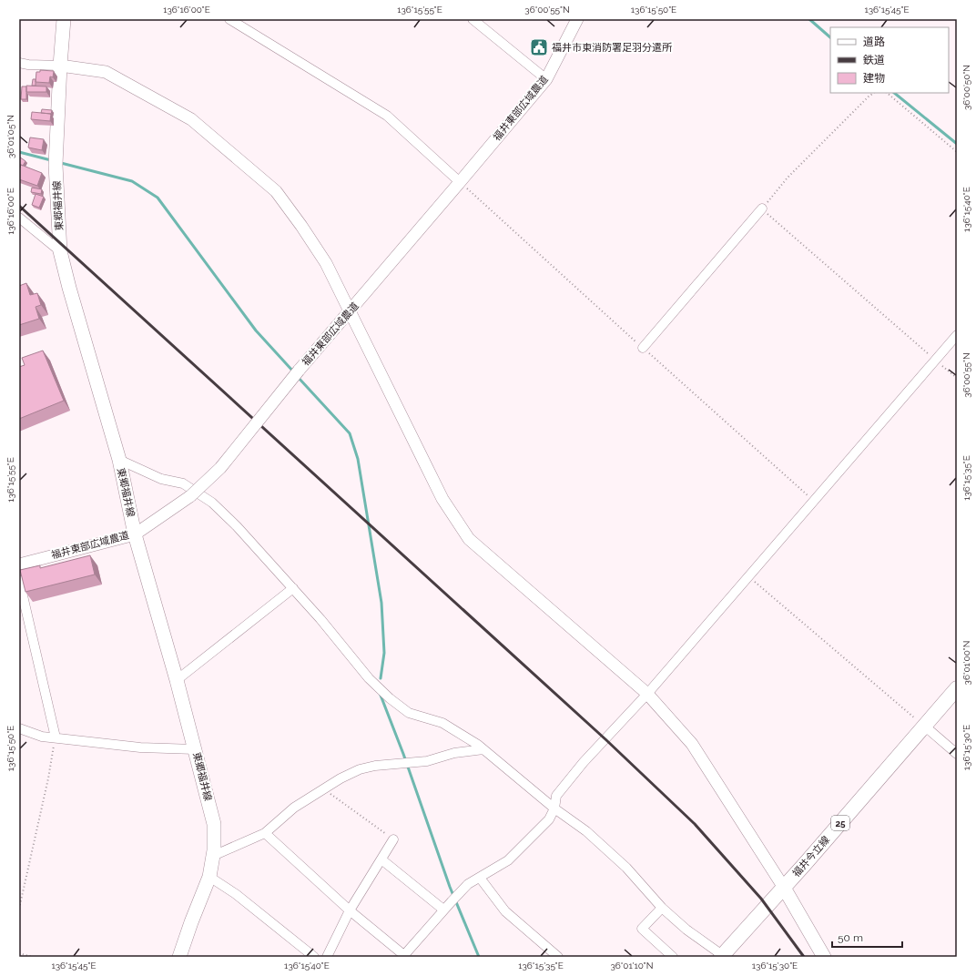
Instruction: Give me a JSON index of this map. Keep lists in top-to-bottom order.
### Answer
{
  "streets": {
    "main road": ["東郷福井線", "25", "福井今立線"],
    "street": ["福井東部広域農道"]
  },
  "crossings": [
    ["福井東部広域農道", "東郷福井線"]
  ],
  "places": {
    "public building": ["福井市東消防署足羽分遣所"]
  },
  "legend": ["道路", "鉄道", "建物"],
  "scale_bar": "50 m",
  "coordinates": [
    "136°16'00\"E",
    "136°15'55\"E",
    "36°00'55\"N",
    "136°15'50\"E",
    "136°15'45\"E",
    "36°00'50\"N",
    "36°01'05\"N",
    "136°15'40\"E",
    "136°15'35\"E",
    "36°01'00\"N",
    "136°15'30\"E",
    "36°01'10\"N"
  ]
}
